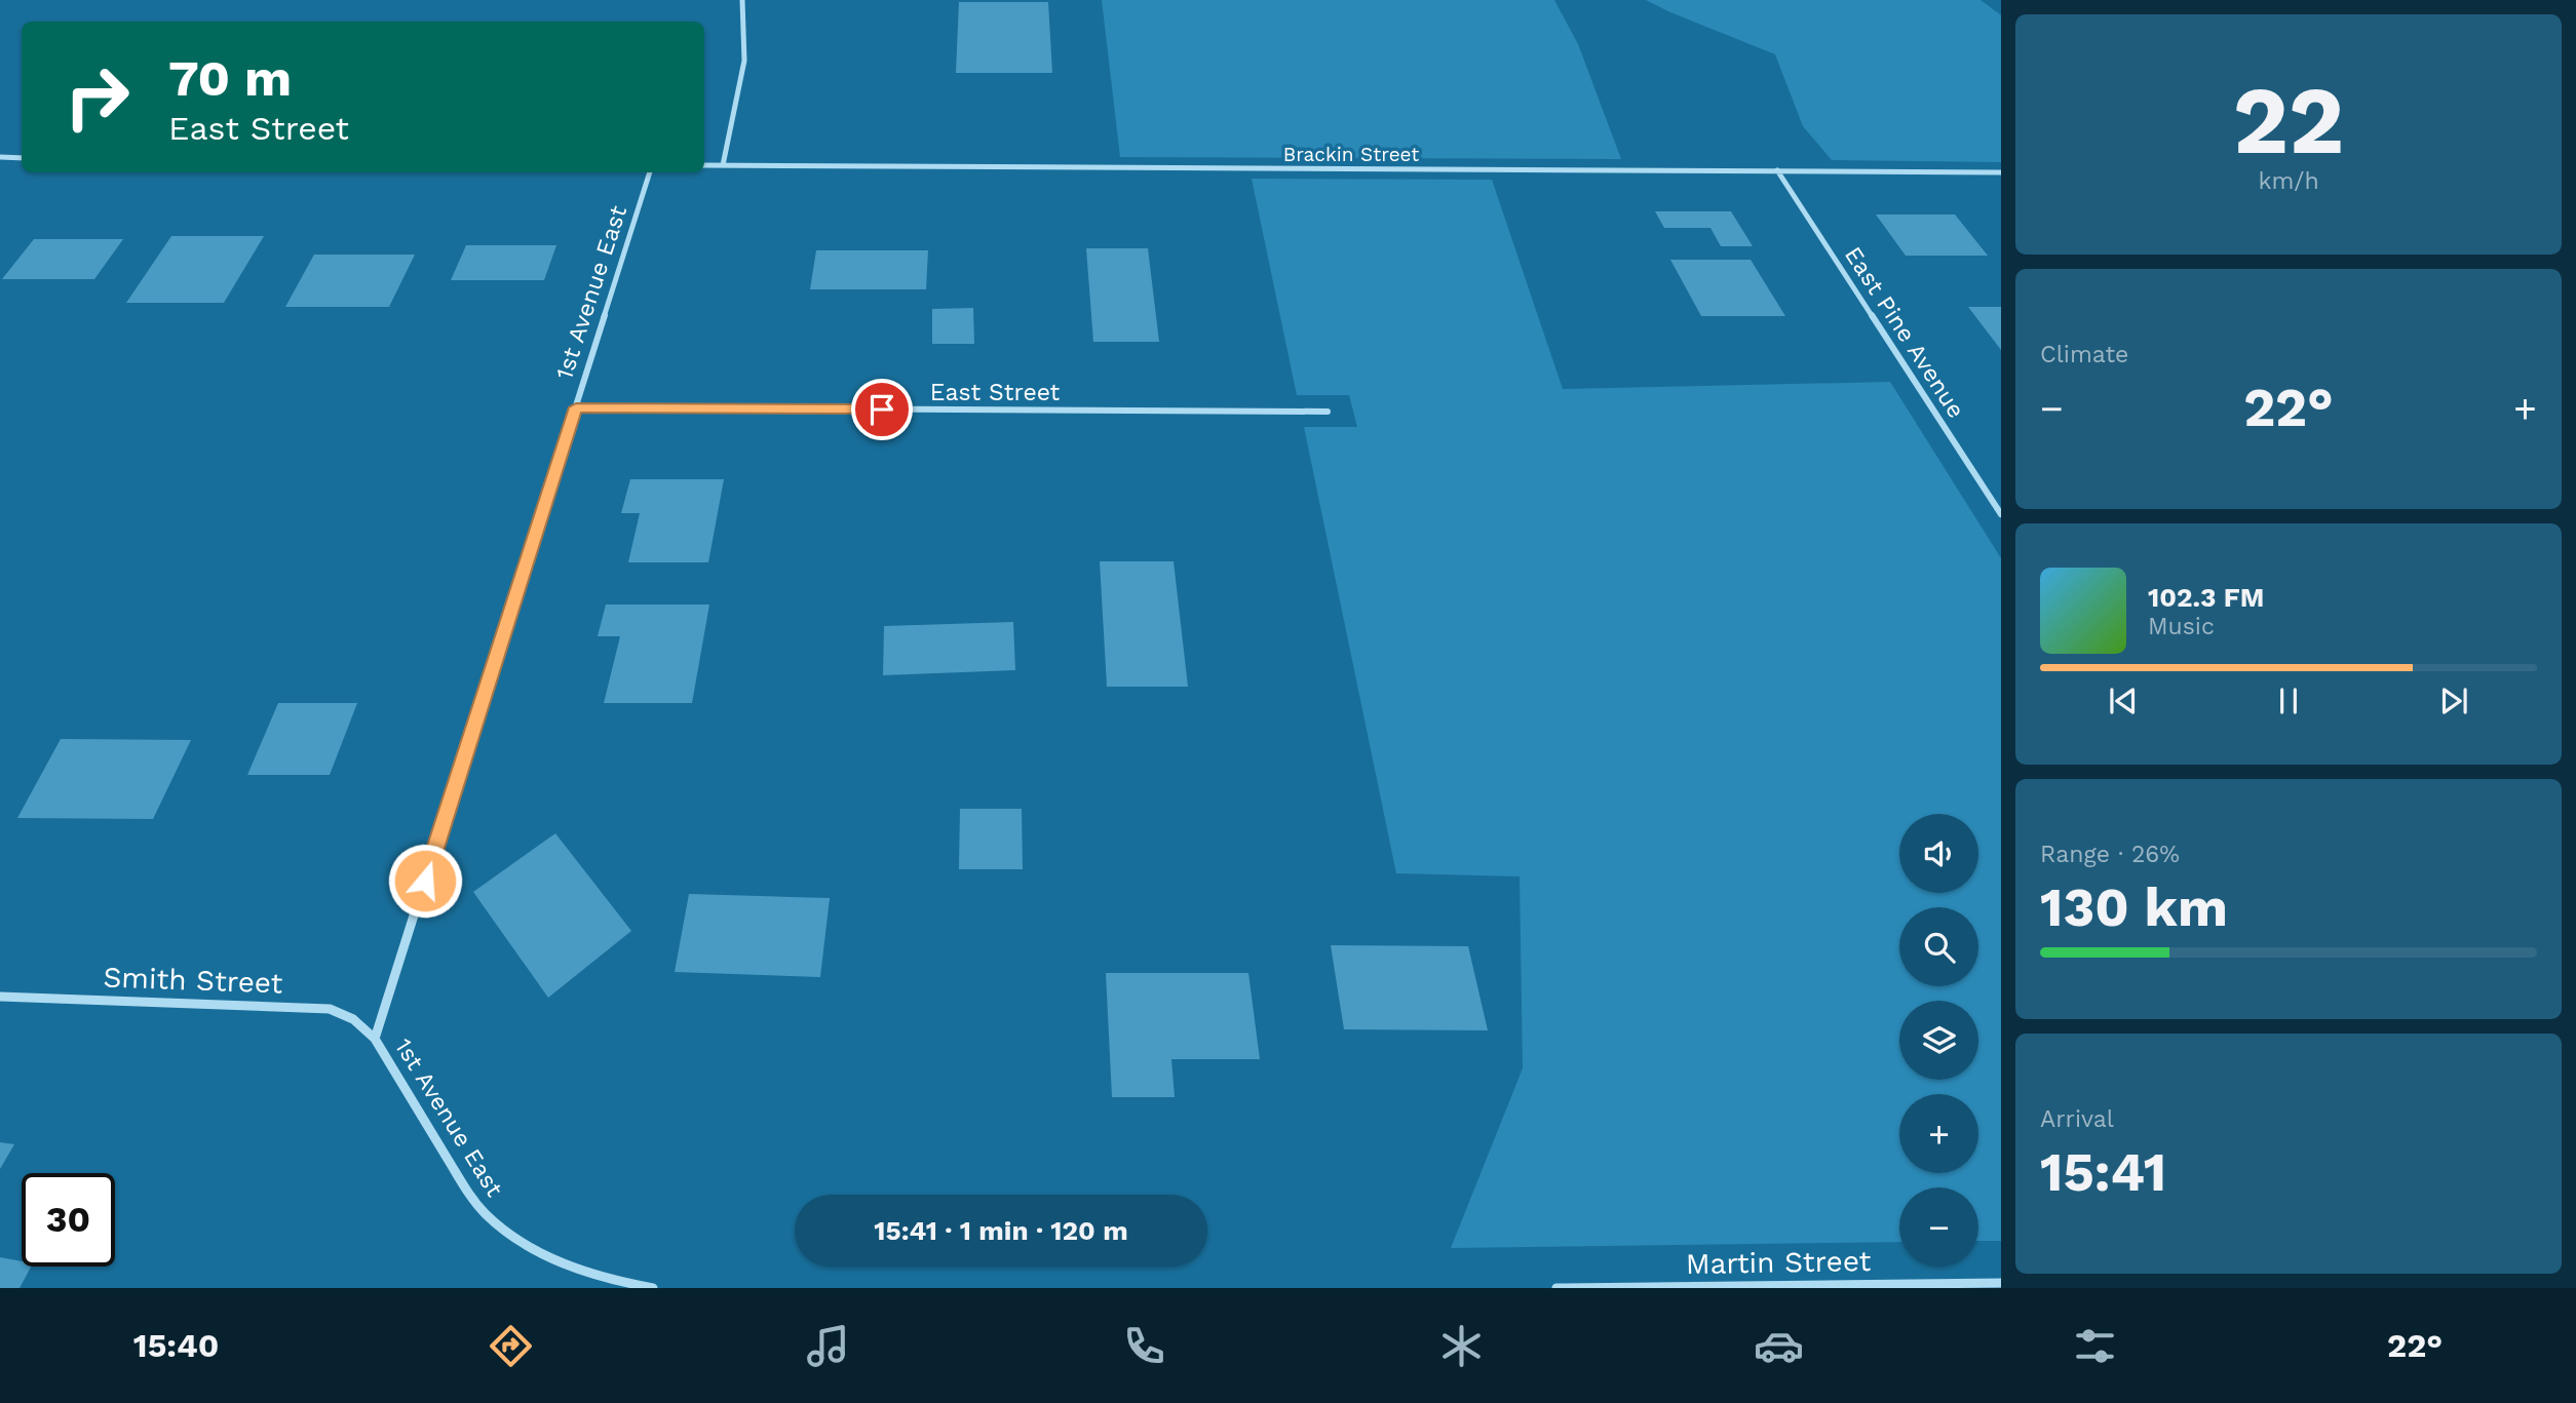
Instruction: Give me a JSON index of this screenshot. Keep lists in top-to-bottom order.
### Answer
{
  "streets": {
    "street": [
      "Brackin Street",
      "1st Avenue East",
      "East Pine Avenue",
      "East Street",
      "Smith Street",
      "Martin Street"
    ]
  },
  "crossings": [
    ["Brackin Street", "East Pine Avenue"],
    ["1st Avenue East", "East Street"],
    ["1st Avenue East", "Smith Street"]
  ],
  "page": {
    "tile": [
      ["22", "km/h"],
      "Climate",
      ["Range · 26%", "130 km"],
      ["Arrival", "15:41"]
    ],
    "turn": ["70 m", "East Street"],
    "heat": ["−", "22°", "+"],
    "song": ["102.3 FM", "Music"],
    "map_buttons": ["+", "−"],
    "limit": "30",
    "trip": "15:41 · 1 min · 120 m",
    "tabs": ["15:40", "22°"]
  }
}
